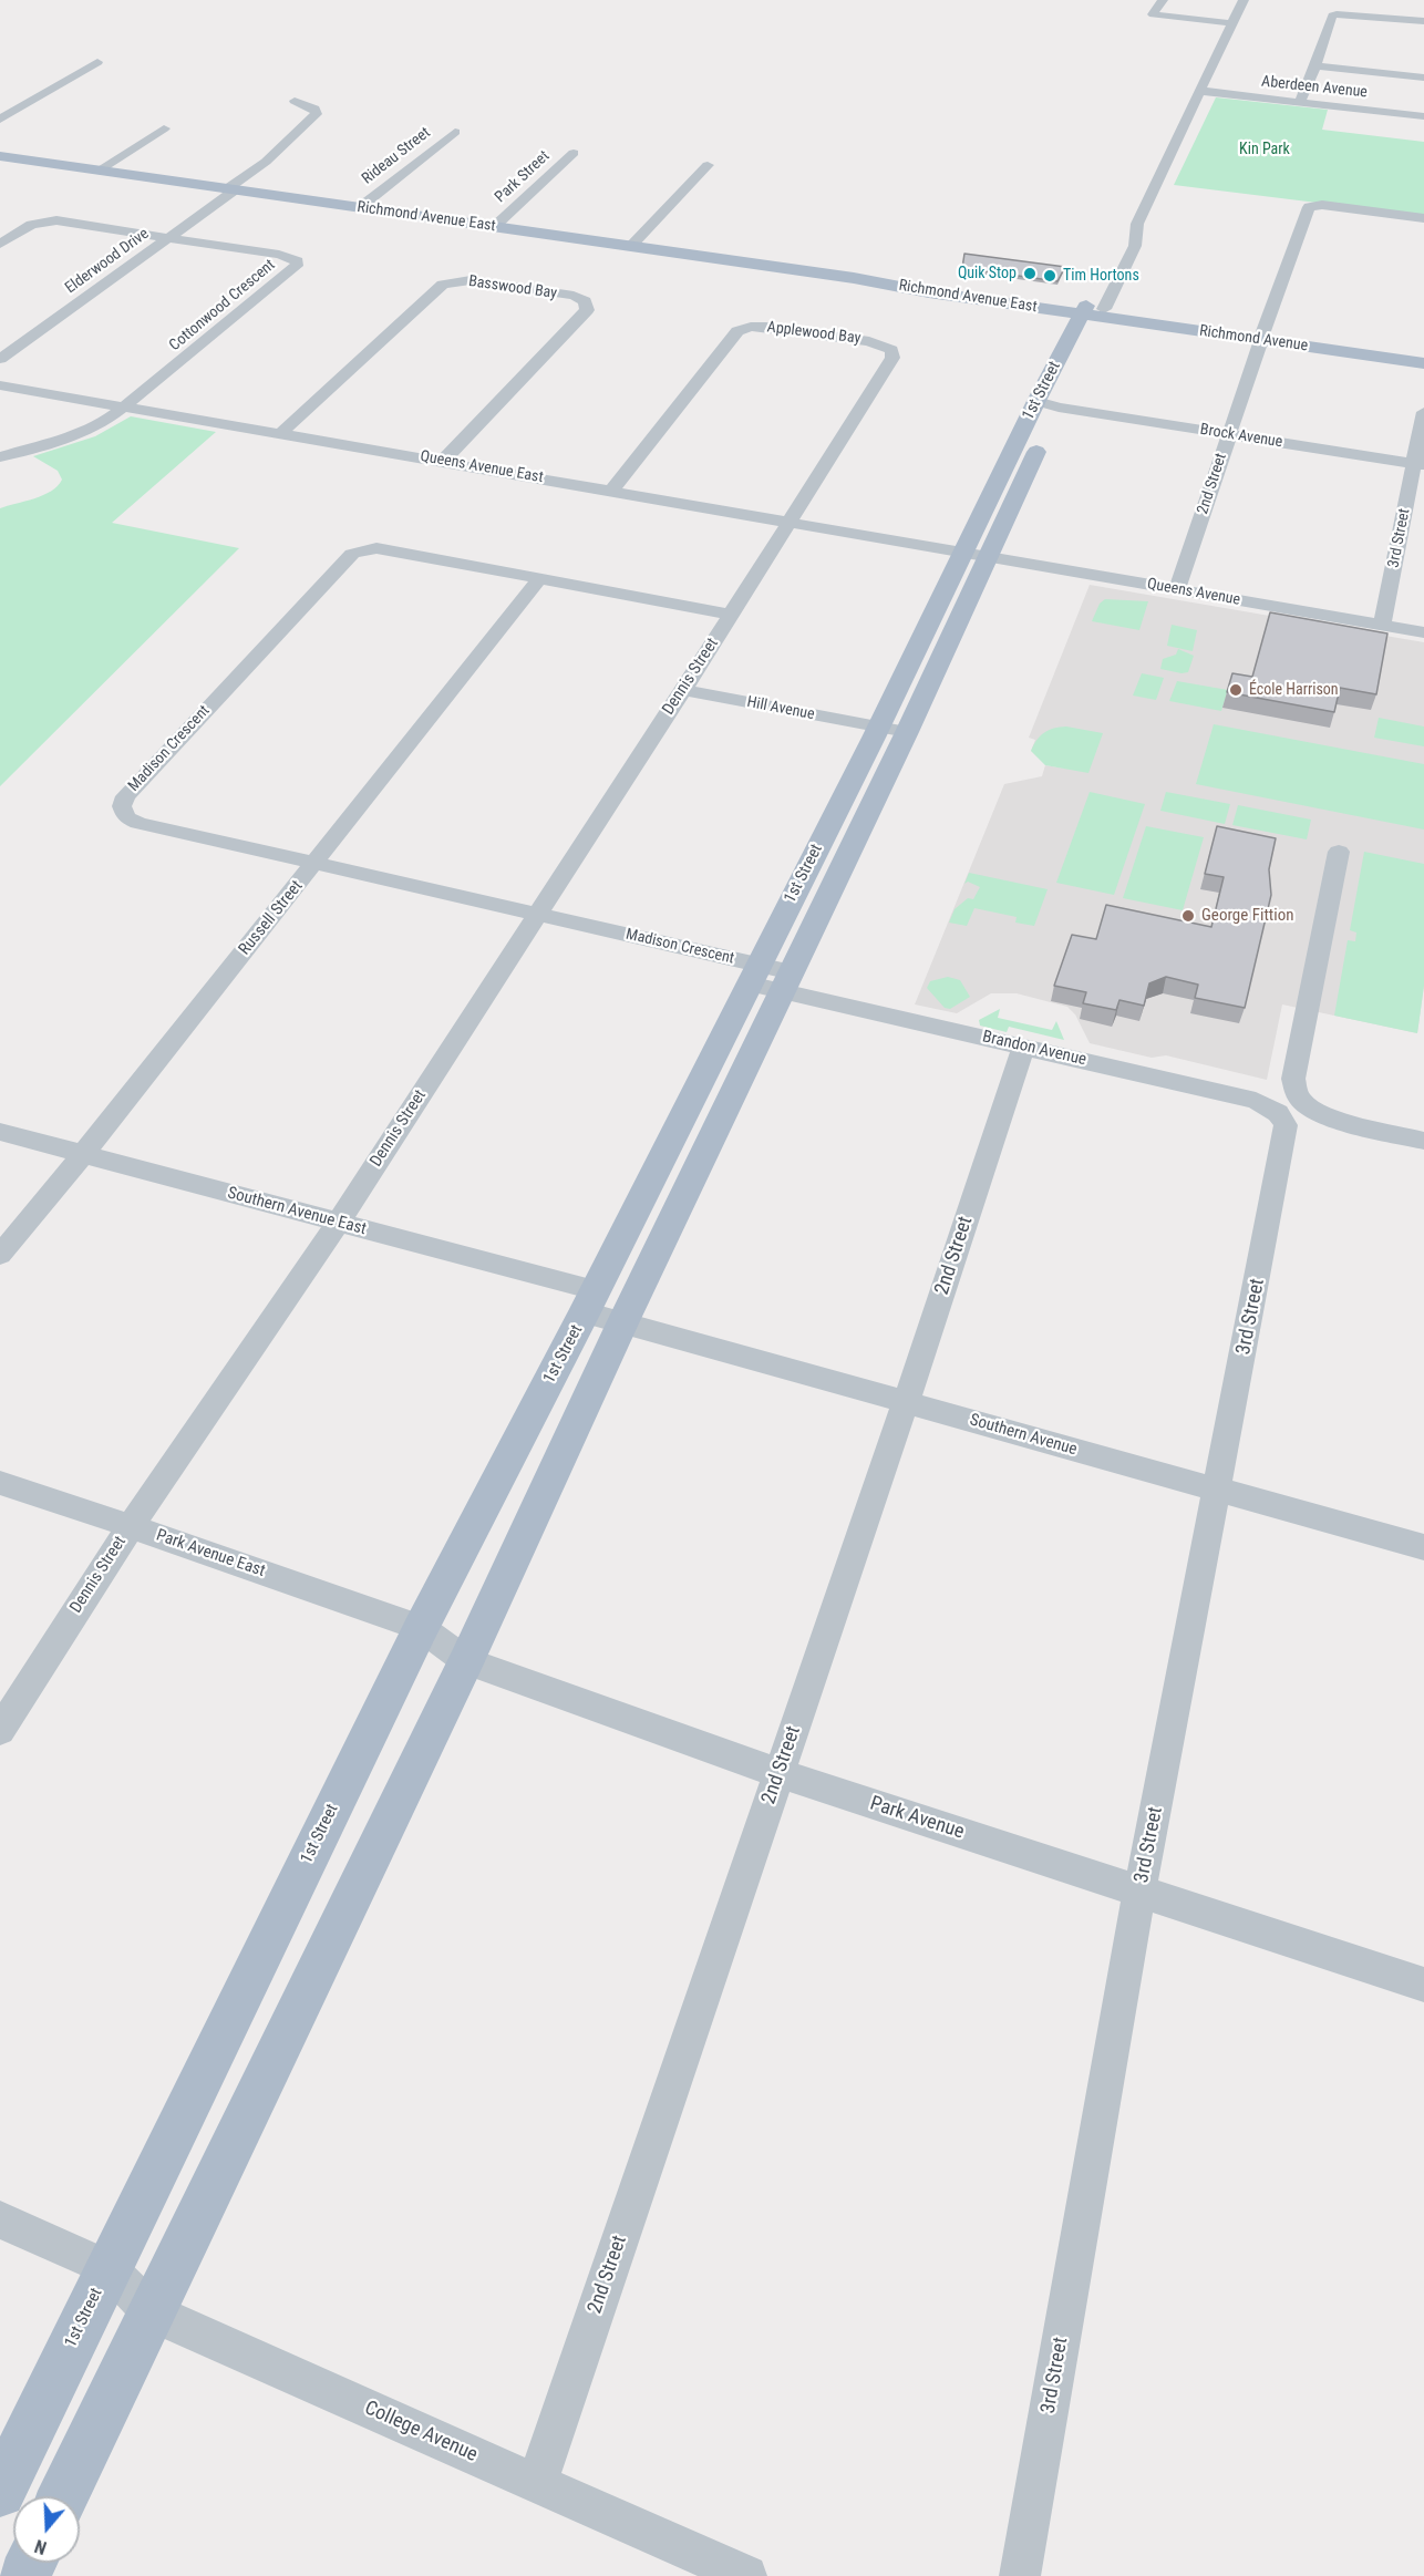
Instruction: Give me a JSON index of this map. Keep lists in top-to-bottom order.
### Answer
{
  "streets": {
    "main road": ["Richmond Avenue East", "Richmond Avenue", "1st Street"],
    "street": [
      "Aberdeen Avenue",
      "Rideau Street",
      "Park Street",
      "Elderwood Drive",
      "Basswood Bay",
      "Cottonwood Crescent",
      "Applewood Bay",
      "Brock Avenue",
      "Queens Avenue East",
      "2nd Street",
      "3rd Street",
      "Queens Avenue",
      "Dennis Street",
      "Hill Avenue",
      "Madison Crescent",
      "Russell Street",
      "Brandon Avenue",
      "Southern Avenue East",
      "Southern Avenue",
      "Park Avenue East",
      "Park Avenue",
      "College Avenue"
    ]
  },
  "crossings": [
    ["Aberdeen Avenue", "1st Street"],
    ["Rideau Street", "Richmond Avenue East"],
    ["Park Street", "Richmond Avenue East"],
    ["Richmond Avenue East", "Elderwood Drive"],
    ["Richmond Avenue East", "Richmond Avenue"],
    ["Richmond Avenue East", "1st Street"],
    ["Elderwood Drive", "Cottonwood Crescent"],
    ["Basswood Bay", "Queens Avenue East"],
    ["Cottonwood Crescent", "Queens Avenue East"],
    ["Applewood Bay", "Queens Avenue East"],
    ["Applewood Bay", "Dennis Street"],
    ["Richmond Avenue", "1st Street"],
    ["Richmond Avenue", "2nd Street"],
    ["1st Street", "Brock Avenue"],
    ["1st Street", "Queens Avenue East"],
    ["1st Street", "Queens Avenue"],
    ["1st Street", "Hill Avenue"],
    ["1st Street", "Madison Crescent"],
    ["1st Street", "Brandon Avenue"],
    ["1st Street", "Southern Avenue East"],
    ["1st Street", "Southern Avenue"],
    ["1st Street", "Park Avenue East"],
    ["1st Street", "Park Avenue"],
    ["1st Street", "College Avenue"],
    ["Brock Avenue", "2nd Street"],
    ["Brock Avenue", "3rd Street"],
    ["Queens Avenue East", "Queens Avenue"],
    ["Queens Avenue East", "Dennis Street"],
    ["2nd Street", "Queens Avenue"],
    ["2nd Street", "Brandon Avenue"],
    ["2nd Street", "Southern Avenue"],
    ["2nd Street", "Park Avenue"],
    ["2nd Street", "College Avenue"],
    ["3rd Street", "Queens Avenue"],
    ["3rd Street", "Brandon Avenue"],
    ["3rd Street", "Southern Avenue"],
    ["3rd Street", "Park Avenue"],
    ["Dennis Street", "Hill Avenue"],
    ["Dennis Street", "Madison Crescent"],
    ["Dennis Street", "Southern Avenue East"],
    ["Dennis Street", "Park Avenue East"],
    ["Madison Crescent", "Russell Street"],
    ["Madison Crescent", "Brandon Avenue"],
    ["Russell Street", "Southern Avenue East"],
    ["Southern Avenue East", "Southern Avenue"],
    ["Park Avenue East", "Park Avenue"]
  ],
  "parks": ["Kin Park"],
  "places": [
    "Quik Stop",
    "Tim Hortons",
    "École Harrison",
    "George Fittion"
  ],
  "north": "bottom"
}
